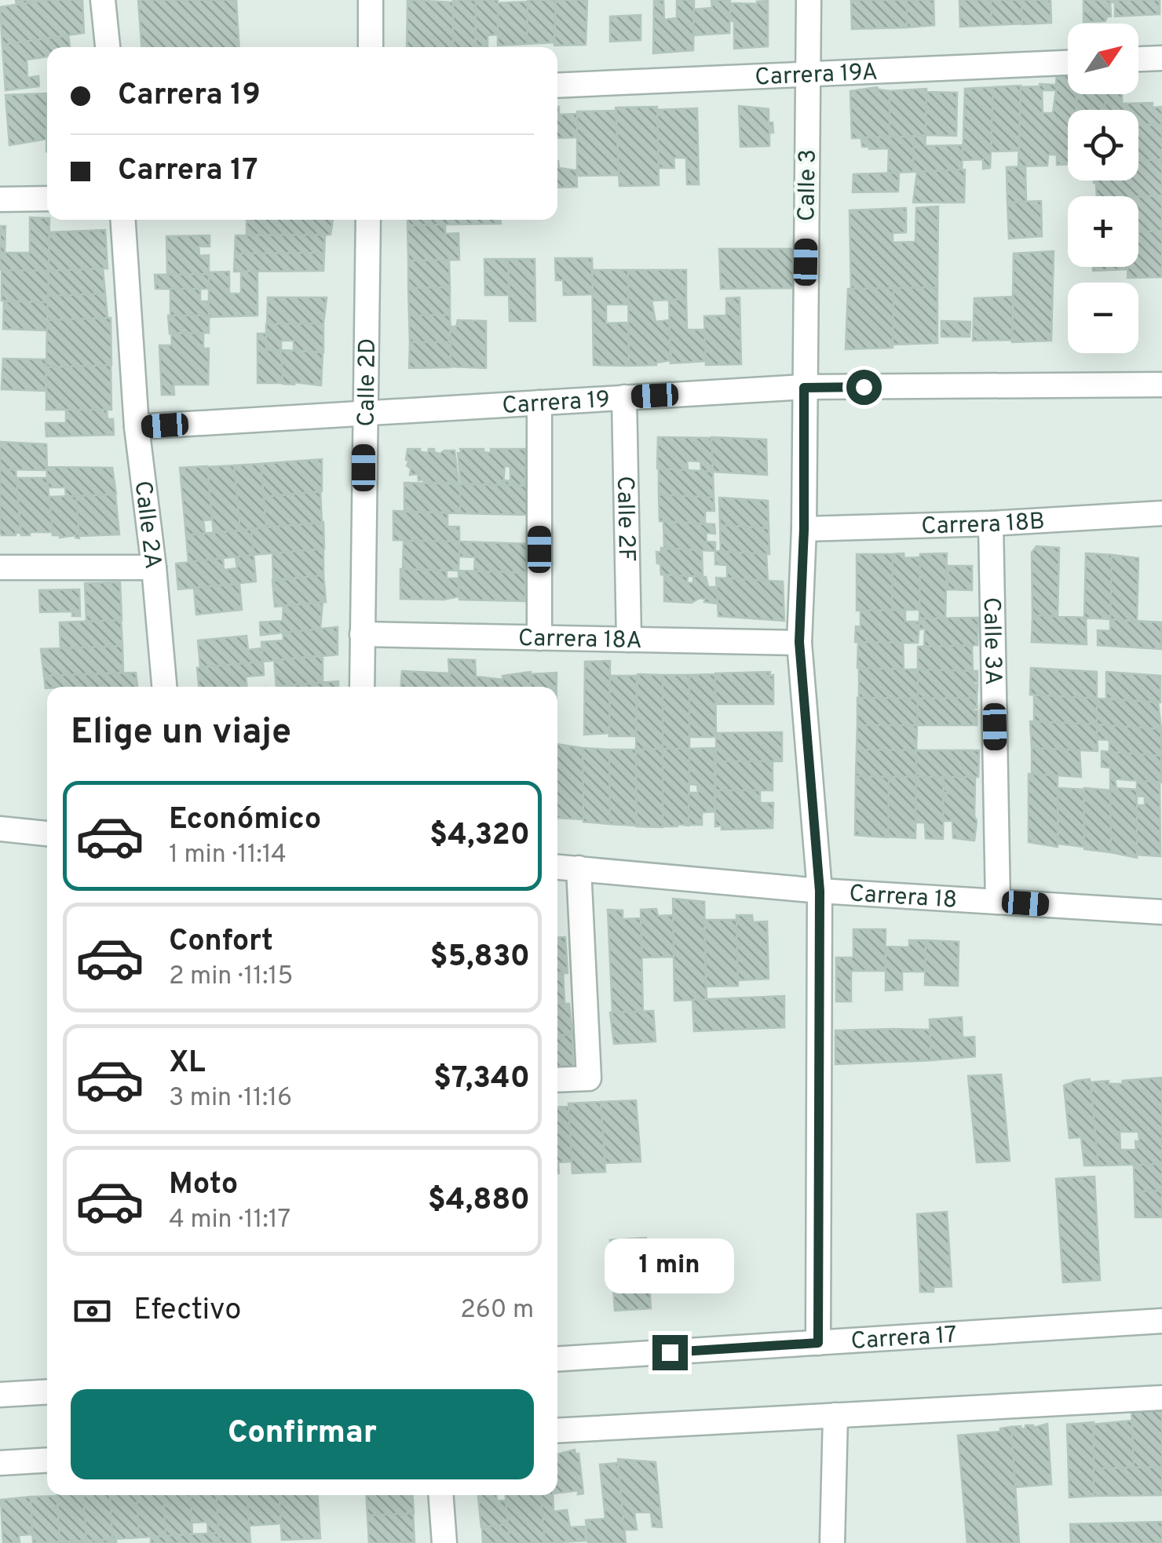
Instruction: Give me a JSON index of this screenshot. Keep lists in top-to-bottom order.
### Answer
{
  "streets": {
    "street": [
      "Carrera 19A",
      "Calle 3",
      "Calle 2D",
      "Carrera 19",
      "Calle 2F",
      "Carrera 18B",
      "Calle 2A",
      "Carrera 18A",
      "Calle 3A",
      "Carrera 18",
      "Carrera 17"
    ]
  },
  "crossings": [
    ["Carrera 19A", "Calle 3"],
    ["Calle 3", "Carrera 19"],
    ["Calle 3", "Carrera 18B"],
    ["Calle 3", "Carrera 18A"],
    ["Calle 3", "Carrera 18"],
    ["Calle 3", "Carrera 17"],
    ["Calle 2D", "Carrera 19"],
    ["Calle 2D", "Carrera 18A"],
    ["Carrera 19", "Calle 2F"],
    ["Carrera 19", "Calle 2A"],
    ["Calle 2F", "Carrera 18A"],
    ["Carrera 18B", "Calle 3A"],
    ["Calle 3A", "Carrera 18"]
  ],
  "north": "top right",
  "page": {
    "map_buttons": ["+", "−"],
    "banner": ["Carrera 19", "Carrera 17"],
    "heading": "Elige un viaje",
    "list": [
      {
        "name": "Económico",
        "note": "1 min · 11:14",
        "value": "$4,320"
      },
      {
        "name": "Confort",
        "note": "2 min · 11:15",
        "value": "$5,830"
      },
      {
        "name": "XL",
        "note": "3 min · 11:16",
        "value": "$7,340"
      },
      {
        "name": "Moto",
        "note": "4 min · 11:17",
        "value": "$4,880"
      }
    ],
    "bubble": "1 min",
    "pay": ["Efectivo", "260 m"],
    "buttons": "Confirmar"
  }
}
